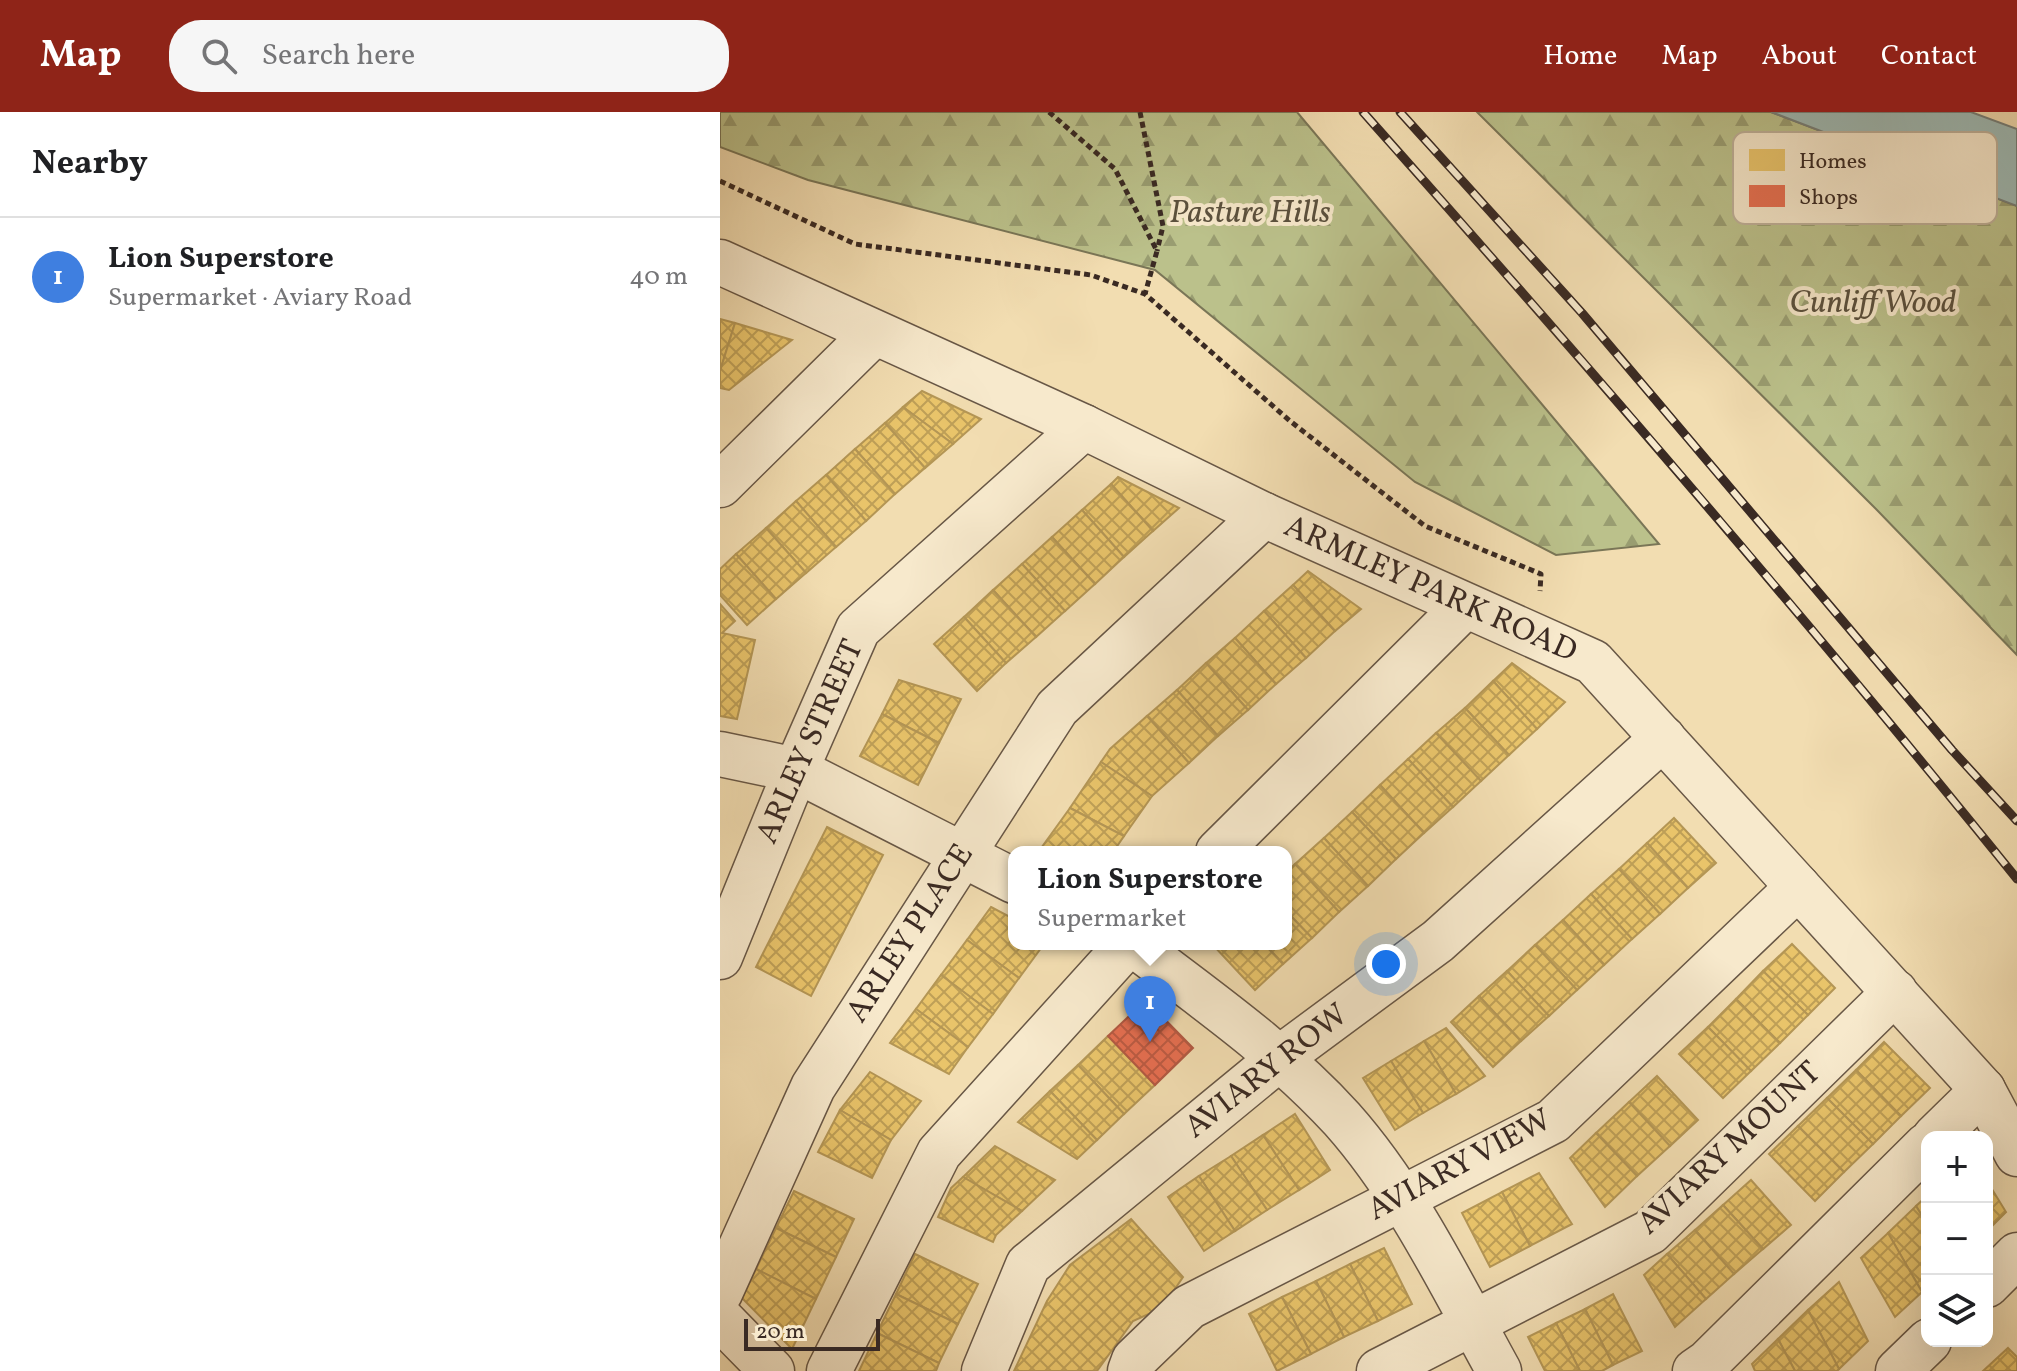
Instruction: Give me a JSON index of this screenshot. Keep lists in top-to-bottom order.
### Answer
{
  "streets": {
    "street": [
      "ARMLEY PARK ROAD",
      "ARLEY STREET",
      "ARLEY PLACE",
      "AVIARY ROW",
      "AVIARY MOUNT",
      "AVIARY VIEW"
    ]
  },
  "crossings": [
    ["ARMLEY PARK ROAD", "ARLEY STREET"],
    ["ARMLEY PARK ROAD", "ARLEY PLACE"],
    ["ARMLEY PARK ROAD", "AVIARY ROW"],
    ["ARMLEY PARK ROAD", "AVIARY MOUNT"],
    ["ARMLEY PARK ROAD", "AVIARY VIEW"]
  ],
  "parks": ["Pasture Hills", "Cunliff Wood"],
  "legend": ["Homes", "Shops"],
  "scale_bar": "20 m",
  "page": {
    "header": "Map",
    "search": "Search here",
    "nav": [
      "Home",
      "Map",
      "About",
      "Contact"
    ],
    "heading": "Nearby",
    "list": [
      {
        "mark": "1",
        "name": "Lion Superstore",
        "note": "Supermarket · Aviary Road",
        "value": "40 m"
      }
    ],
    "popup": ["Lion Superstore", "Supermarket"],
    "pins": "1",
    "map_buttons": ["+", "−"],
    "scale": "20 m"
  }
}
